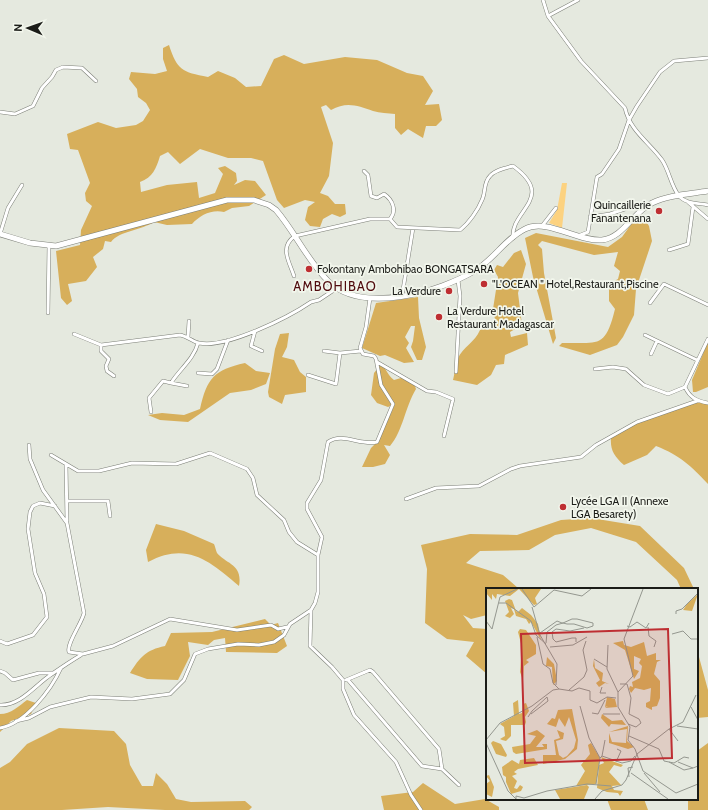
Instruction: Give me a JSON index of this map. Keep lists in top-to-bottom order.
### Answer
{
  "districts": ["AMBOHIBAO"],
  "places": [
    "Quincaillerie Fanantenana",
    "Fokontany Ambohibao BONGATSARA",
    "\"L'OCEAN \" Hotel,Restaurant,Piscine",
    "La Verdure",
    "La Verdure Hotel Restaurant Madagascar",
    "Lycée LGA II (Annexe LGA Besarety)"
  ],
  "north": "left"
}
